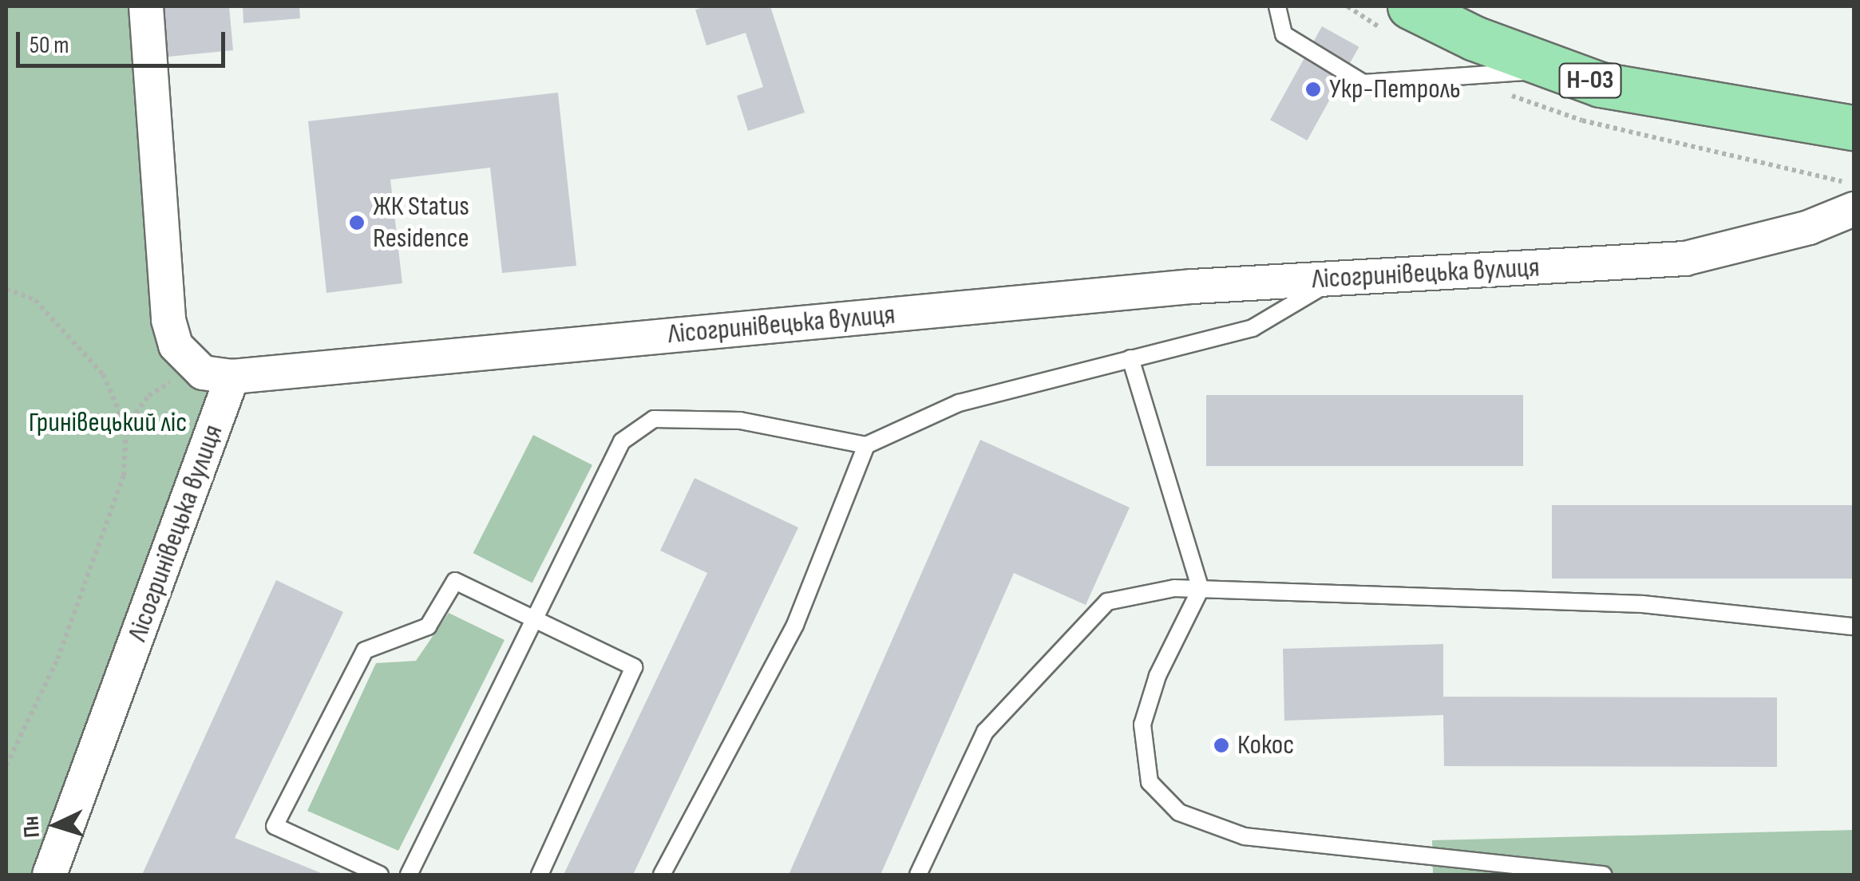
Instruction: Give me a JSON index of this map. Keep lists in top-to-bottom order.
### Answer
{
  "streets": {
    "main road": ["Н-03"],
    "street": ["Лісогринівецька вулиця"]
  },
  "parks": ["Гринівецький ліс"],
  "places": ["Укр-Петроль", "ЖК Status Residence", "Кокос"],
  "scale_bar": "50 m",
  "north": "left"
}
